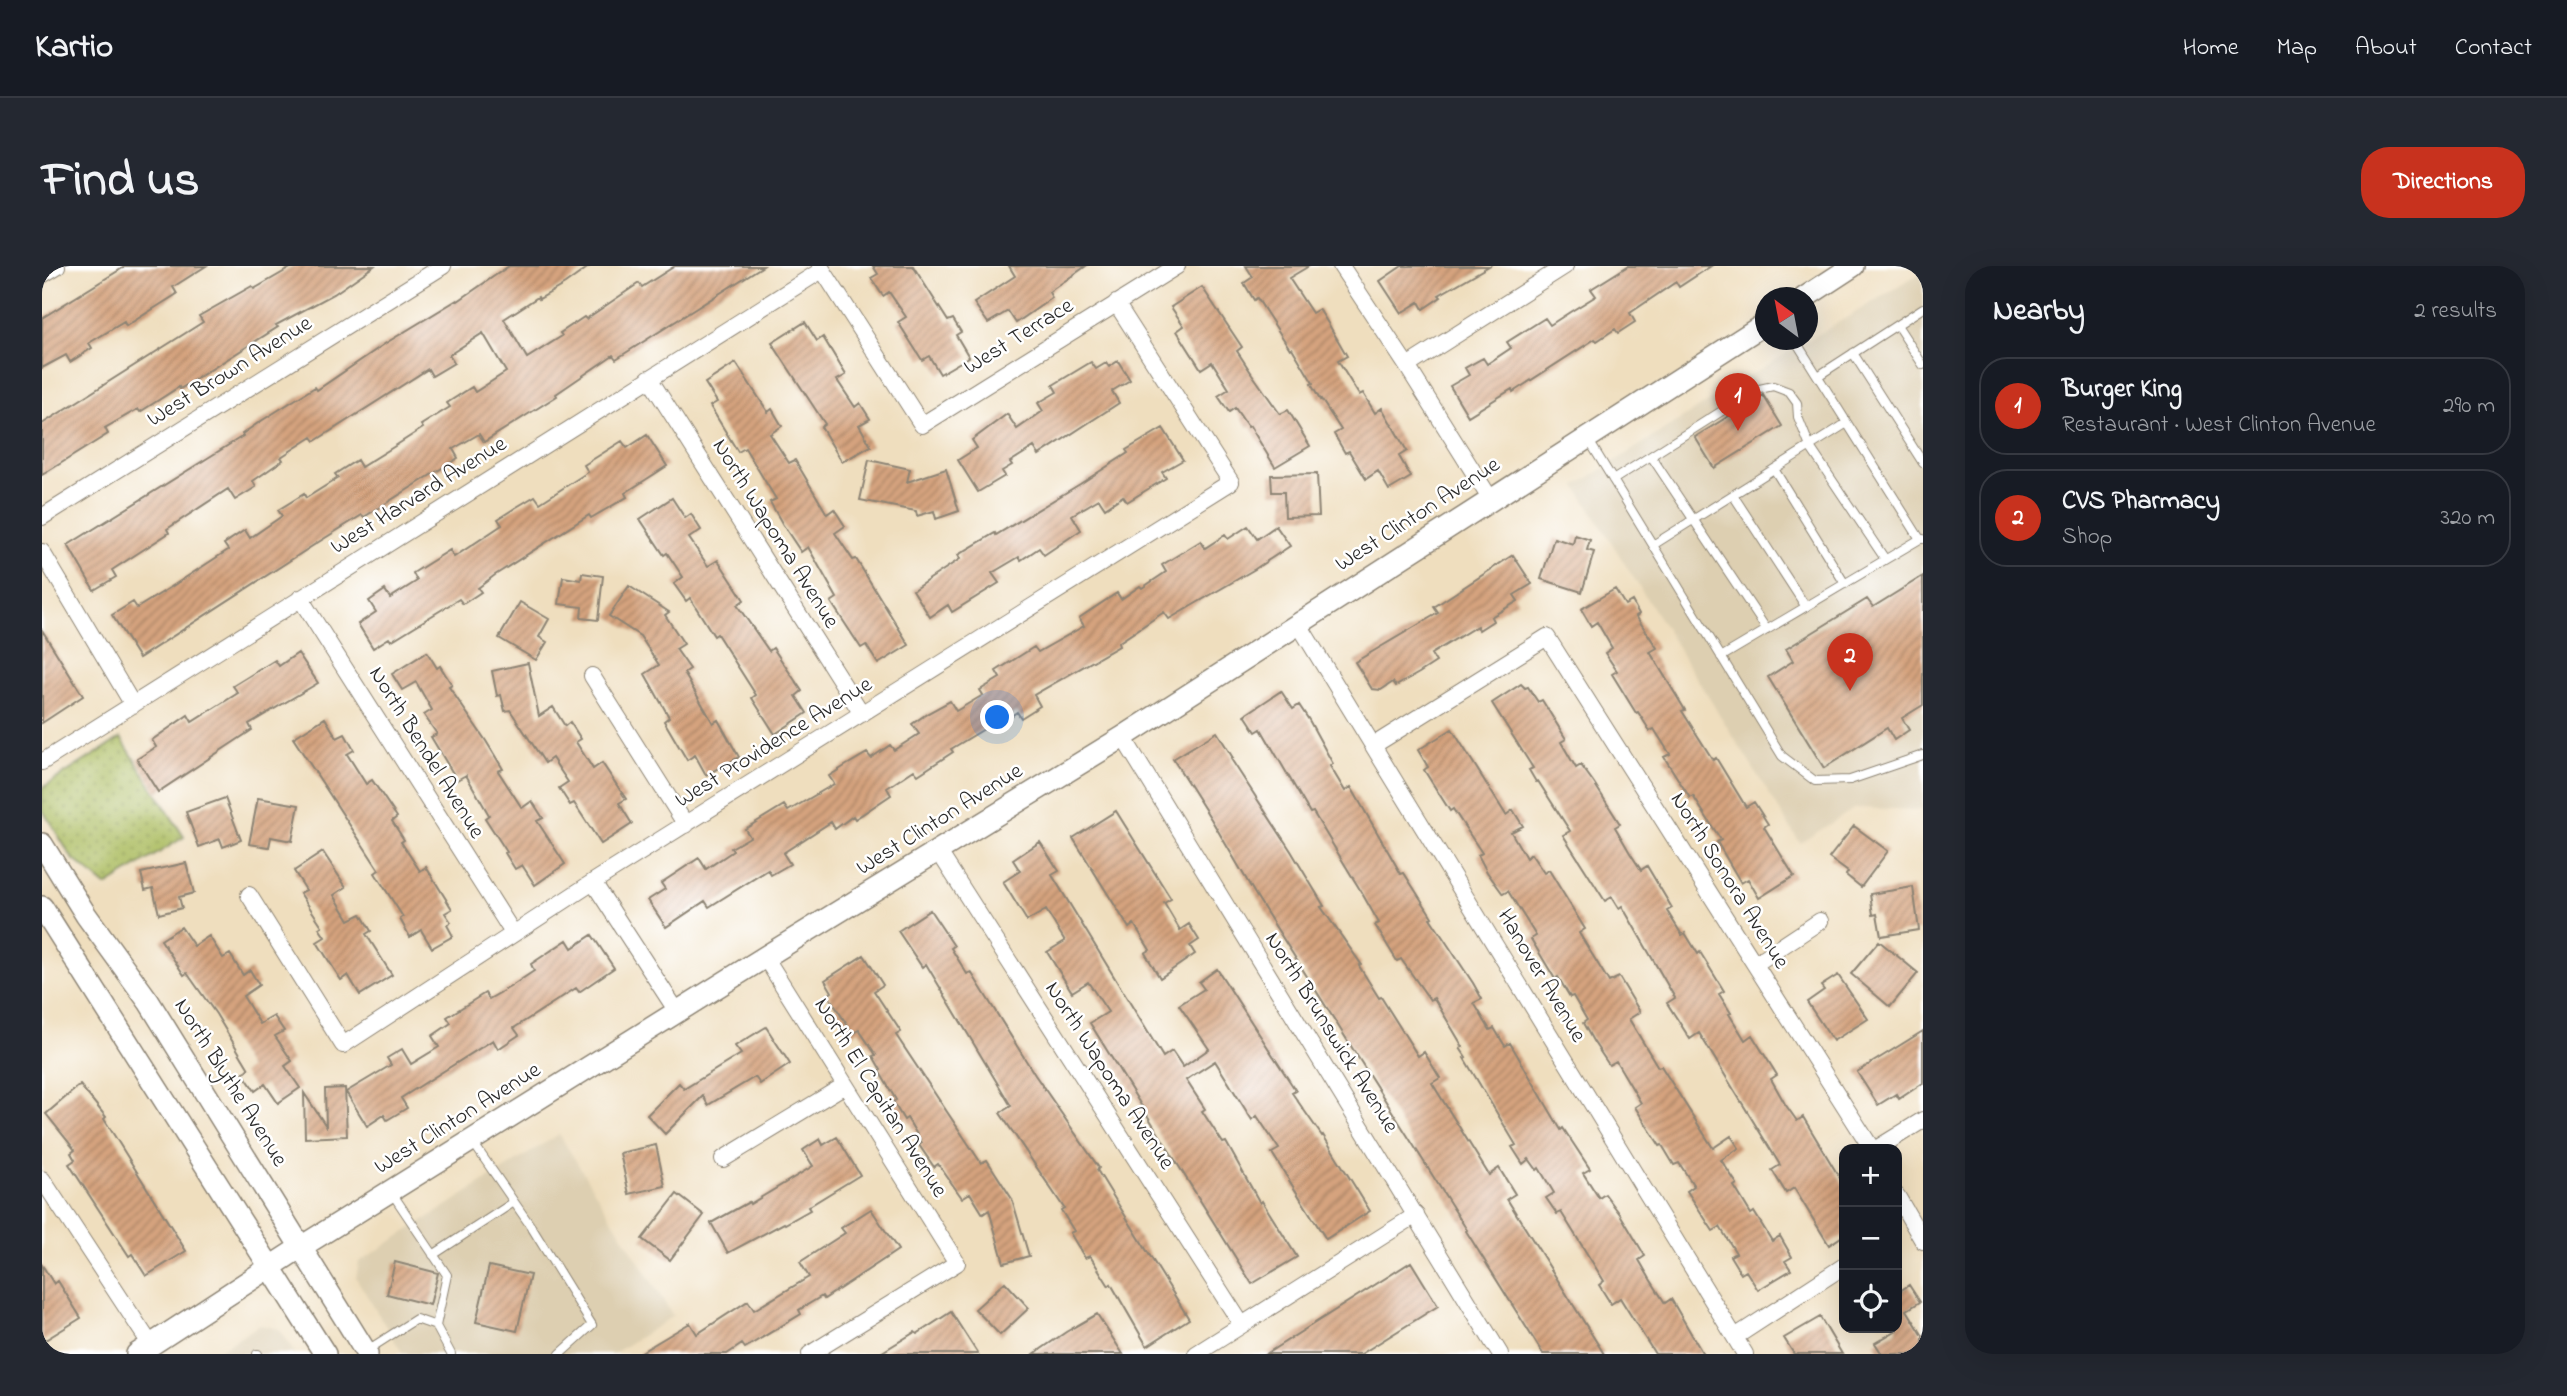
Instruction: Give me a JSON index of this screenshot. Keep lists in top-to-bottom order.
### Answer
{
  "streets": {
    "main road": ["West Clinton Avenue", "North Blythe Avenue"],
    "street": [
      "West Terrace",
      "West Brown Avenue",
      "West Harvard Avenue",
      "North Wapoma Avenue",
      "West Providence Avenue",
      "North Bendel Avenue",
      "North Sonora Avenue",
      "Hanover Avenue",
      "North Brunswick Avenue",
      "North El Capitan Avenue"
    ]
  },
  "crossings": [
    ["West Terrace", "West Harvard Avenue"],
    ["West Terrace", "West Providence Avenue"],
    ["West Harvard Avenue", "North Wapoma Avenue"],
    ["West Harvard Avenue", "North Bendel Avenue"],
    ["West Clinton Avenue", "North Wapoma Avenue"],
    ["West Clinton Avenue", "Hanover Avenue"],
    ["West Clinton Avenue", "North Brunswick Avenue"],
    ["West Clinton Avenue", "North Blythe Avenue"],
    ["West Clinton Avenue", "North El Capitan Avenue"],
    ["North Wapoma Avenue", "West Providence Avenue"],
    ["West Providence Avenue", "North Bendel Avenue"],
    ["North Sonora Avenue", "Hanover Avenue"]
  ],
  "north": "top left",
  "page": {
    "header": "Kartio",
    "nav": [
      "Home",
      "Map",
      "About",
      "Contact"
    ],
    "title": "Find us",
    "buttons": "Directions",
    "heading": ["Nearby", "2 results"],
    "list": [
      {
        "mark": "1",
        "name": "Burger King",
        "note": "Restaurant · West Clinton Avenue",
        "value": "290 m"
      },
      {
        "mark": "2",
        "name": "CVS Pharmacy",
        "note": "Shop",
        "value": "320 m"
      }
    ],
    "pins": ["1", "2"],
    "map_buttons": ["+", "−"]
  }
}
